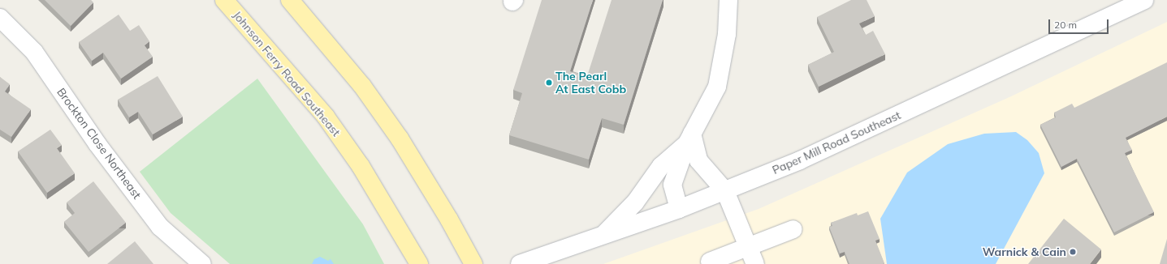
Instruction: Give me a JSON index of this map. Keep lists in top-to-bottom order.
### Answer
{
  "streets": {
    "main road": ["Johnson Ferry Road Southeast"],
    "street": ["Paper Mill Road Southeast", "Brockton Close Northeast"]
  },
  "places": ["The Pearl At East Cobb", "Warnick & Cain"],
  "scale_bar": "20 m"
}
